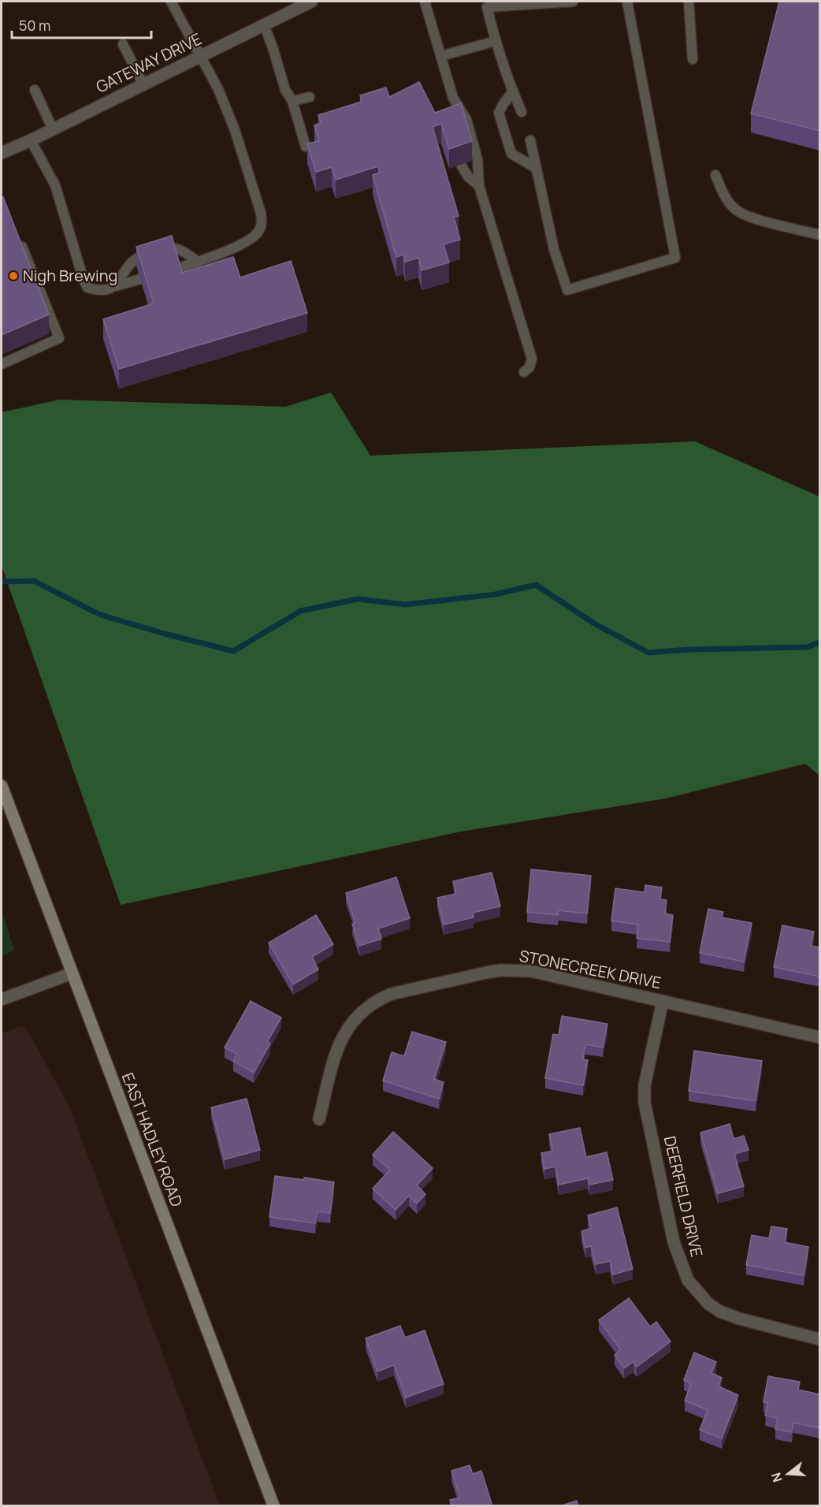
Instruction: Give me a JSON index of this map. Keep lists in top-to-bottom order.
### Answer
{
  "streets": {
    "street": [
      "GATEWAY DRIVE",
      "STONECREEK DRIVE",
      "EAST HADLEY ROAD",
      "DEERFIELD DRIVE"
    ]
  },
  "crossings": [
    ["STONECREEK DRIVE", "DEERFIELD DRIVE"]
  ],
  "places": ["Nigh Brewing"],
  "scale_bar": "50 m",
  "north": "left"
}
